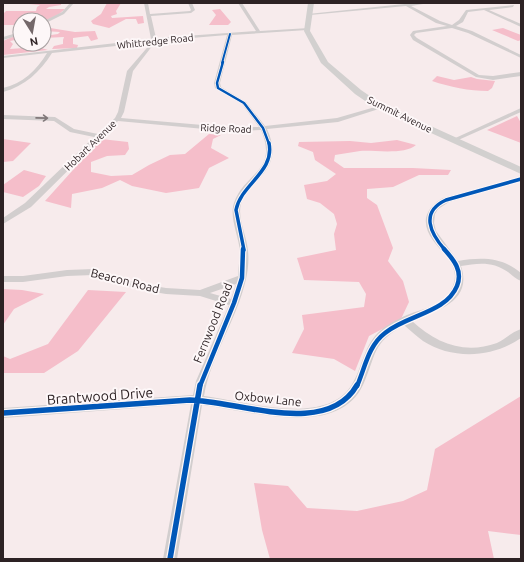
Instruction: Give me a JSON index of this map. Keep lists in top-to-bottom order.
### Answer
{
  "streets": {
    "street": [
      "Whittredge Road",
      "Summit Avenue",
      "Ridge Road",
      "Hobart Avenue",
      "Beacon Road",
      "Fernwood Road",
      "Brantwood Drive",
      "Oxbow Lane"
    ]
  },
  "crossings": [
    ["Whittredge Road", "Summit Avenue"],
    ["Whittredge Road", "Hobart Avenue"],
    ["Whittredge Road", "Fernwood Road"],
    ["Summit Avenue", "Ridge Road"],
    ["Ridge Road", "Hobart Avenue"],
    ["Ridge Road", "Fernwood Road"],
    ["Beacon Road", "Fernwood Road"],
    ["Fernwood Road", "Brantwood Drive"],
    ["Fernwood Road", "Oxbow Lane"],
    ["Brantwood Drive", "Oxbow Lane"]
  ],
  "north": "bottom"
}
